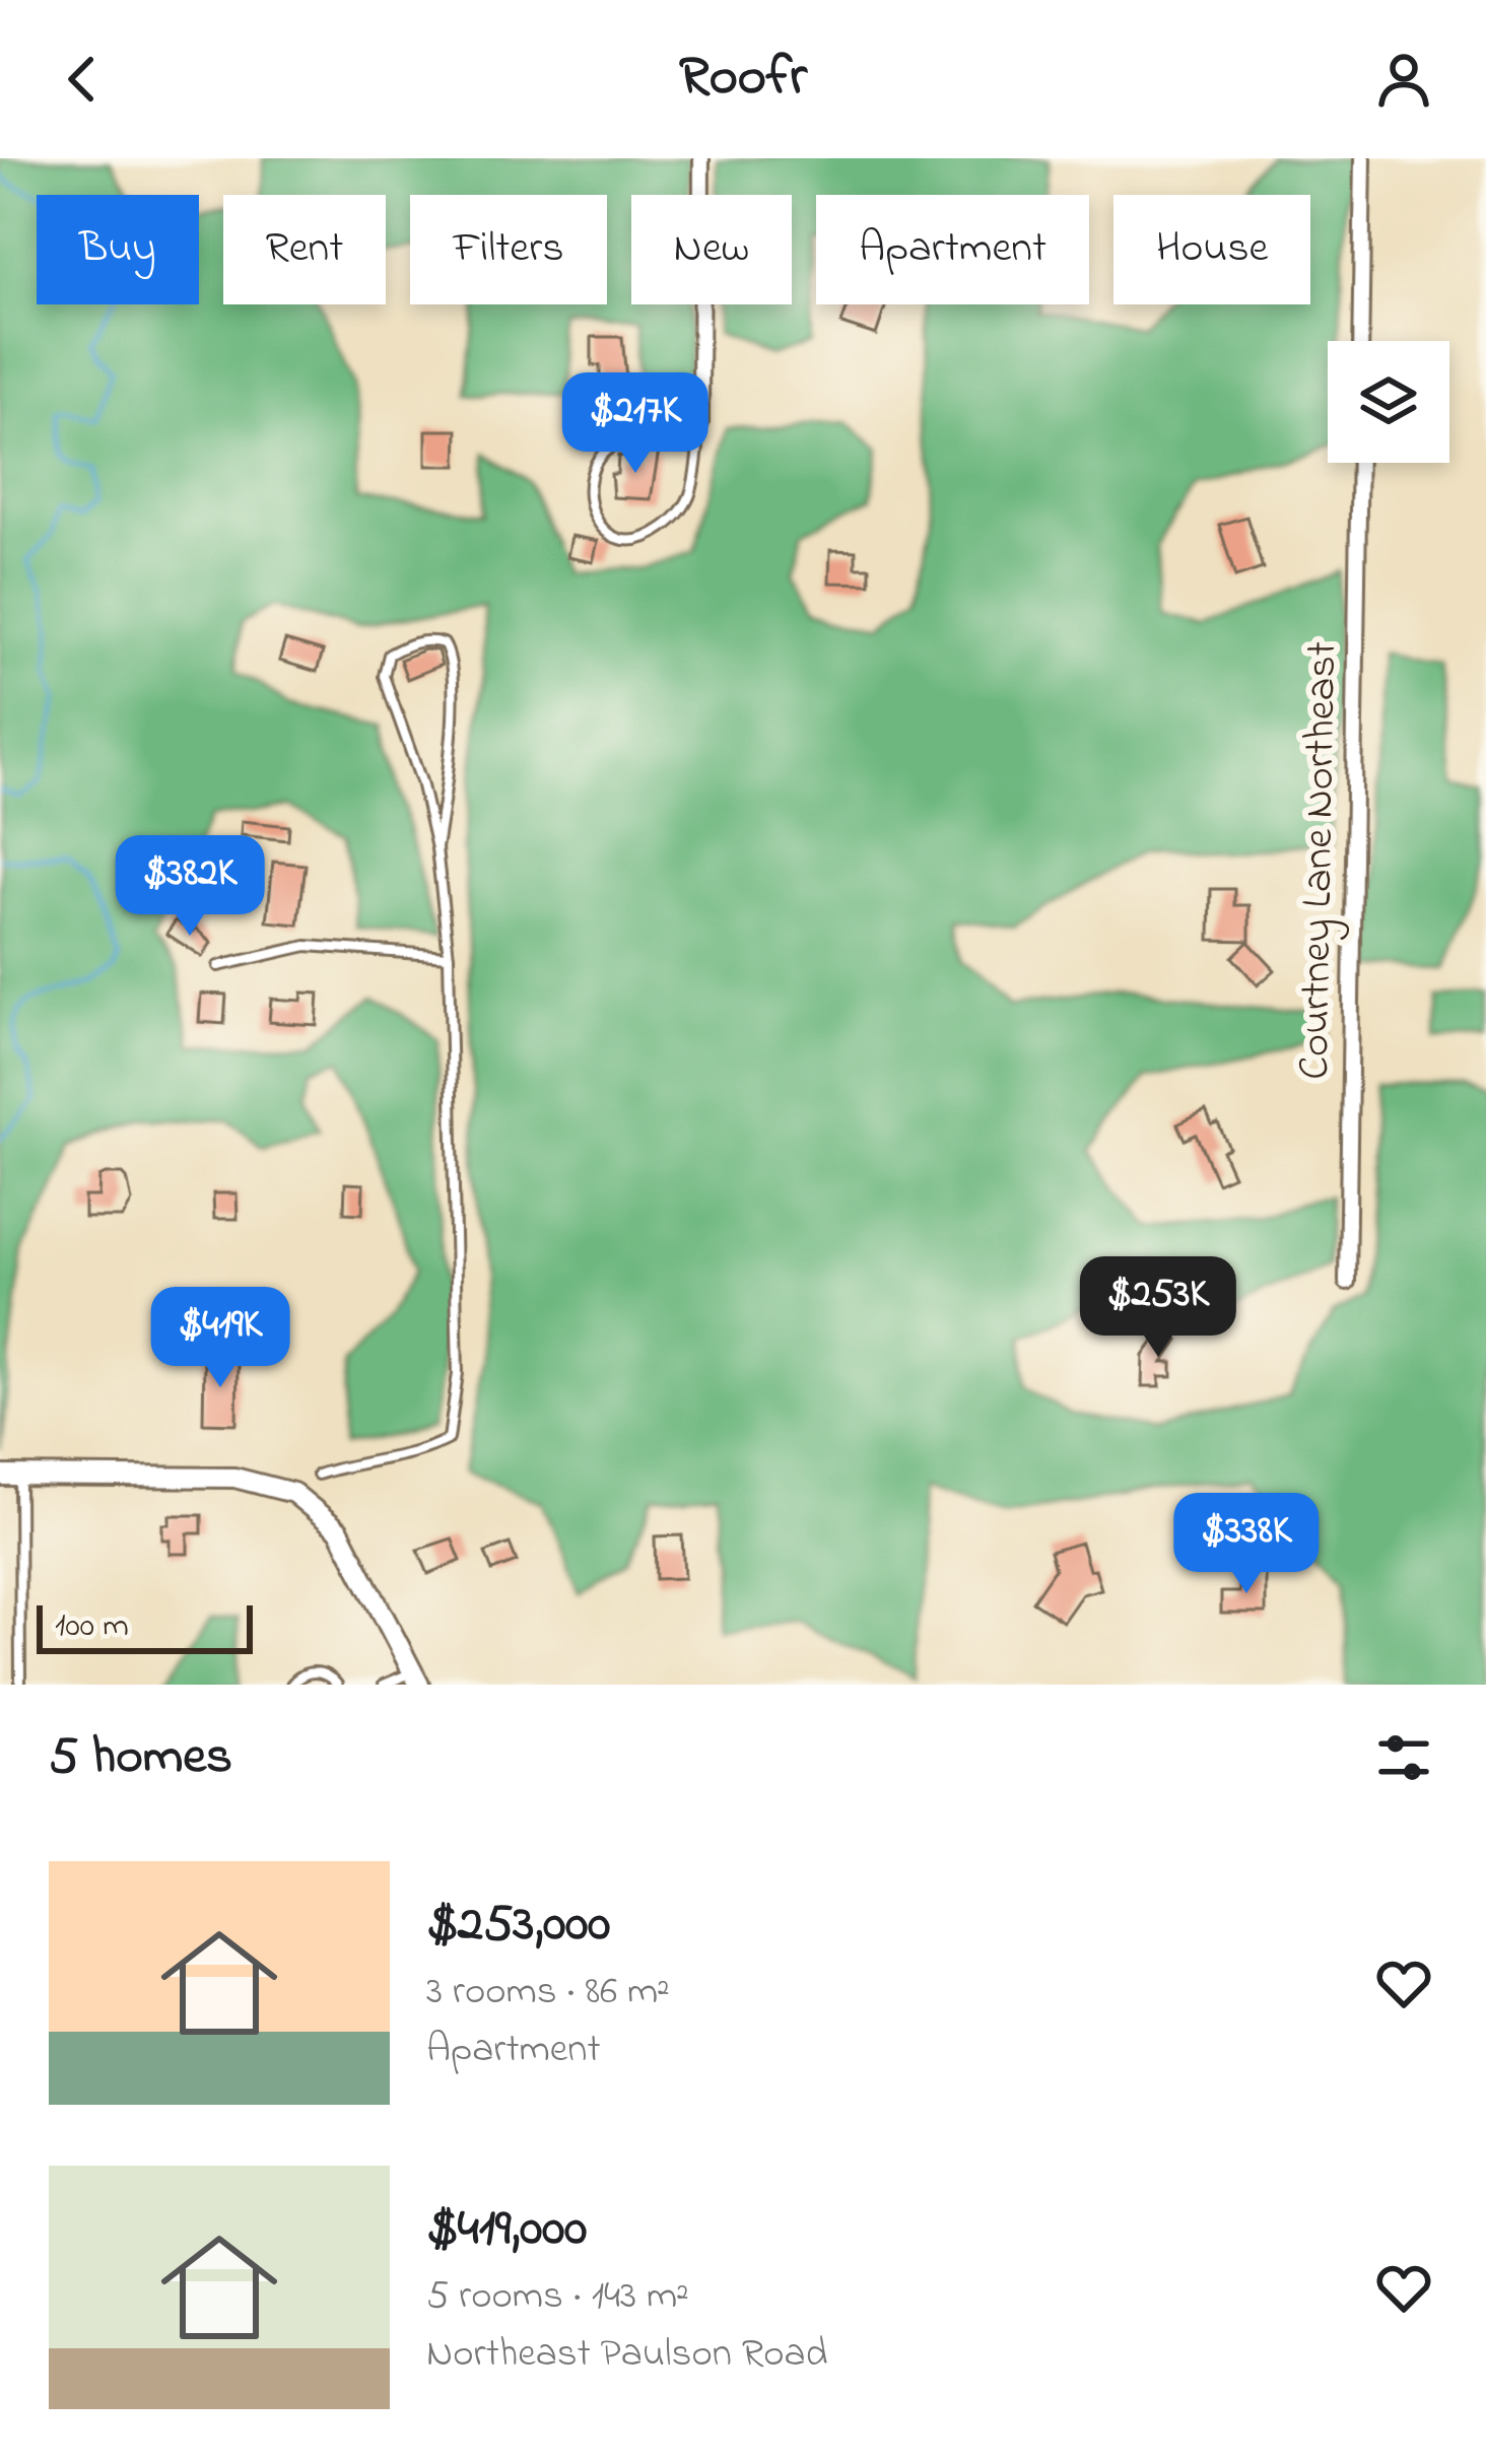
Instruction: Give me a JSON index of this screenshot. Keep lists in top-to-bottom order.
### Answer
{
  "streets": {
    "street": ["Courtney Lane Northeast"]
  },
  "scale_bar": "100 m",
  "page": {
    "header": "Roofr",
    "chip": [
      "Buy",
      "Rent",
      "Filters",
      "New",
      "Apartment",
      "House"
    ],
    "price": [
      "$217K",
      "$382K",
      "$253K",
      "$419K",
      "$338K"
    ],
    "scale": "100 m",
    "heading": "5 homes",
    "list": [
      {
        "name": "$253,000",
        "note": "3 rooms · 86 m² · Apartment"
      },
      {
        "name": "$419,000",
        "note": "5 rooms · 143 m² · Northeast Paulson Road"
      }
    ]
  }
}
